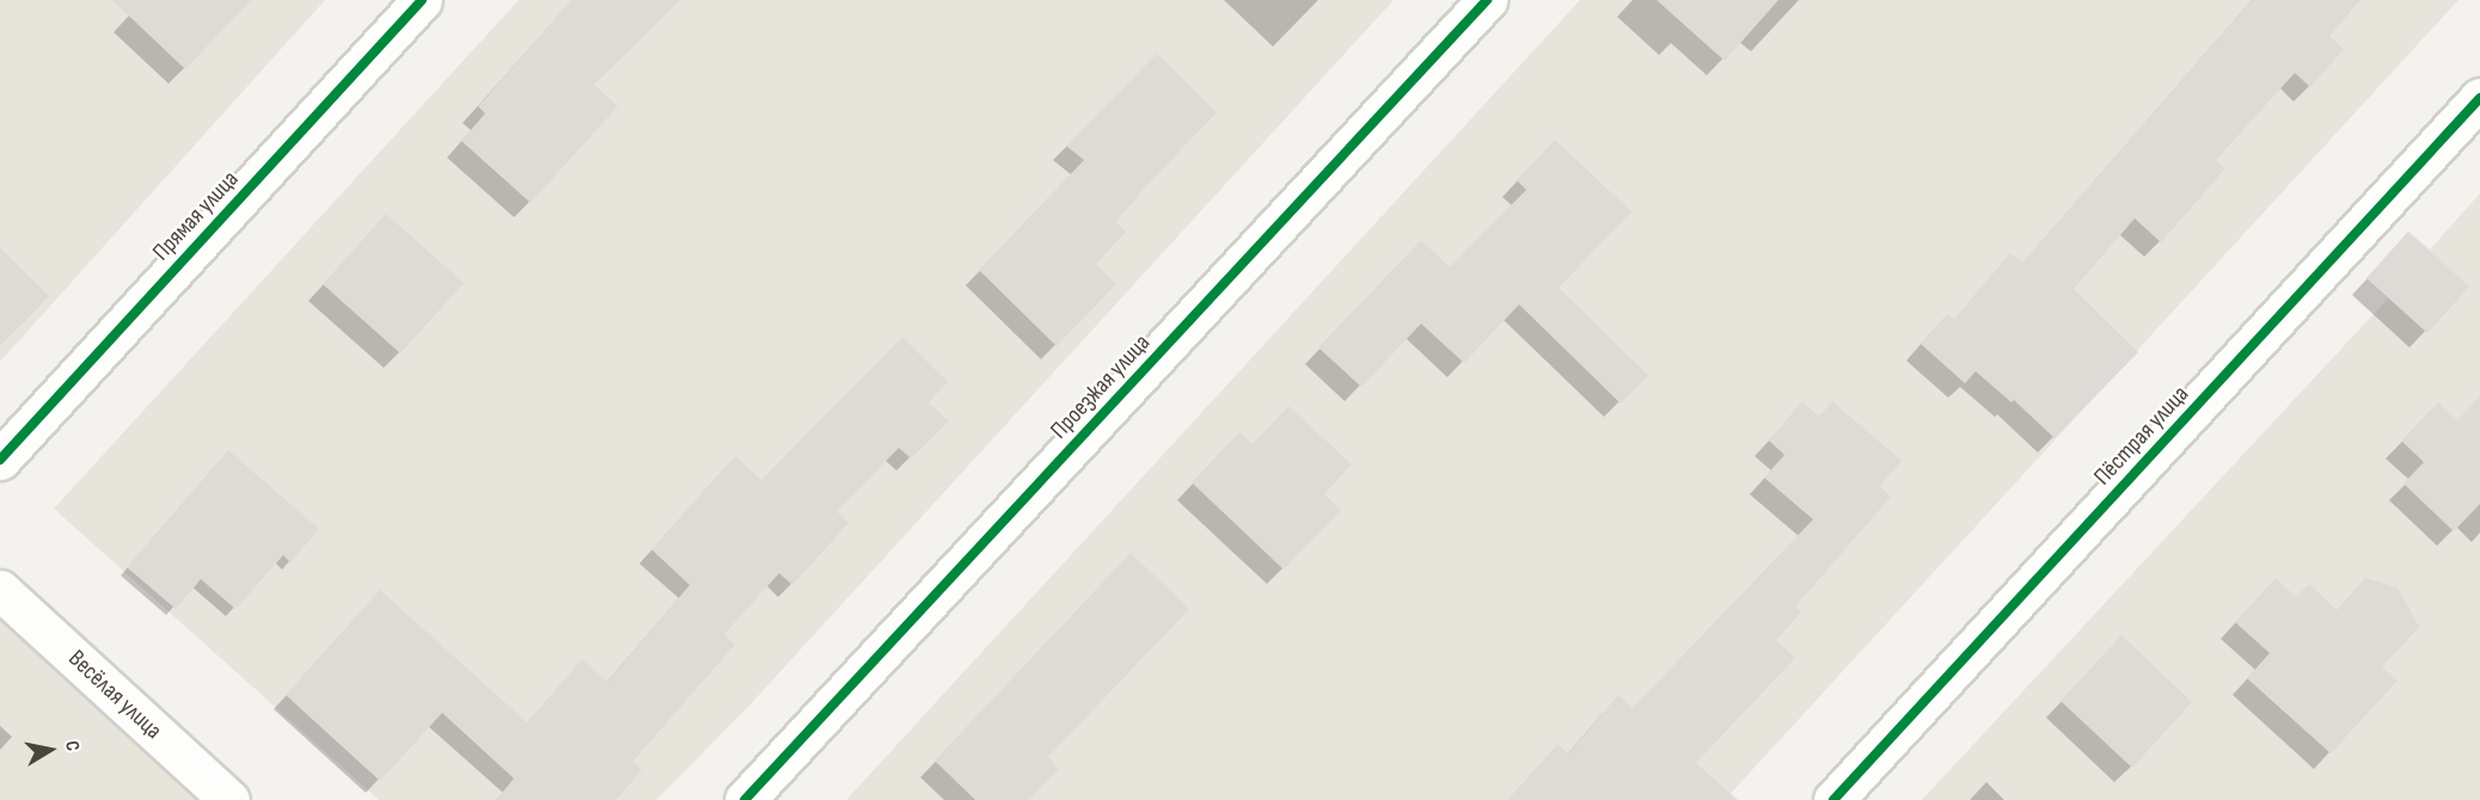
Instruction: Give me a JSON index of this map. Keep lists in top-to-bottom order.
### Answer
{
  "streets": {
    "street": [
      "Прямая улица",
      "Проезжая улица",
      "Пёстрая улица",
      "Весёлая улица"
    ]
  },
  "north": "right"
}
